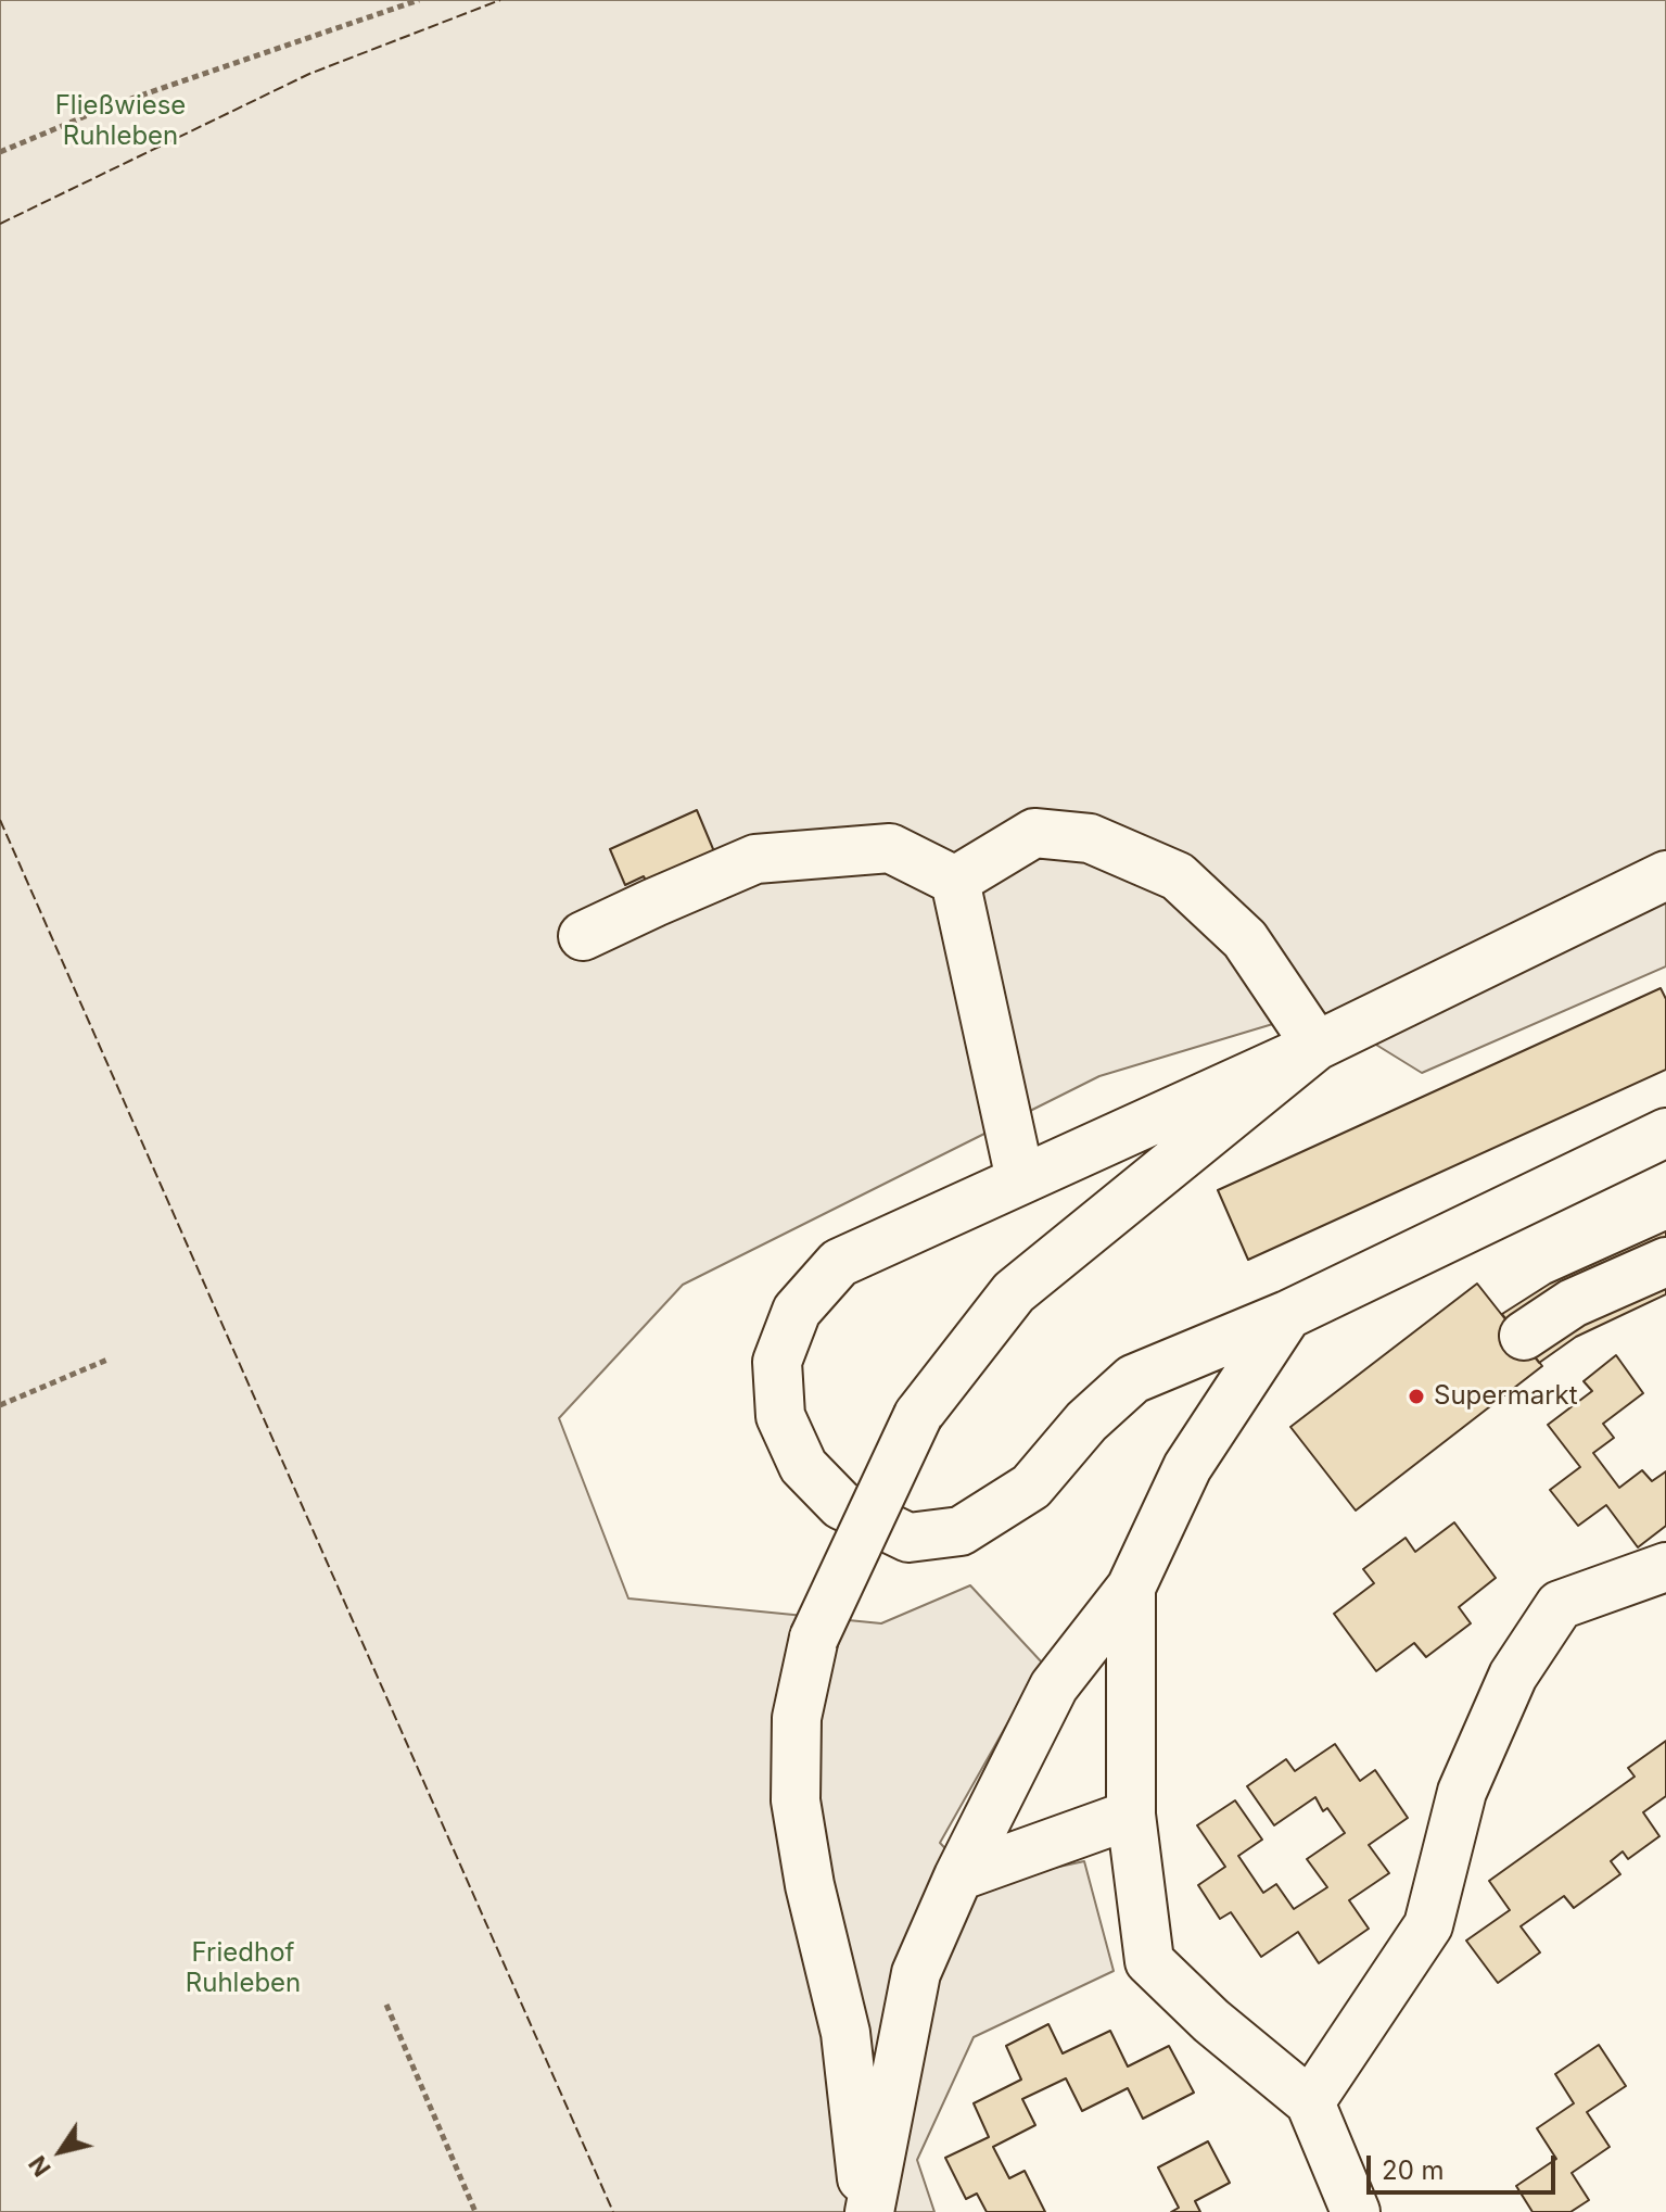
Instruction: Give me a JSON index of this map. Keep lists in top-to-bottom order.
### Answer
{
  "parks": ["Fließwiese Ruhleben", "Friedhof Ruhleben"],
  "places": ["Supermarkt"],
  "scale_bar": "20 m",
  "north": "bottom left"
}
